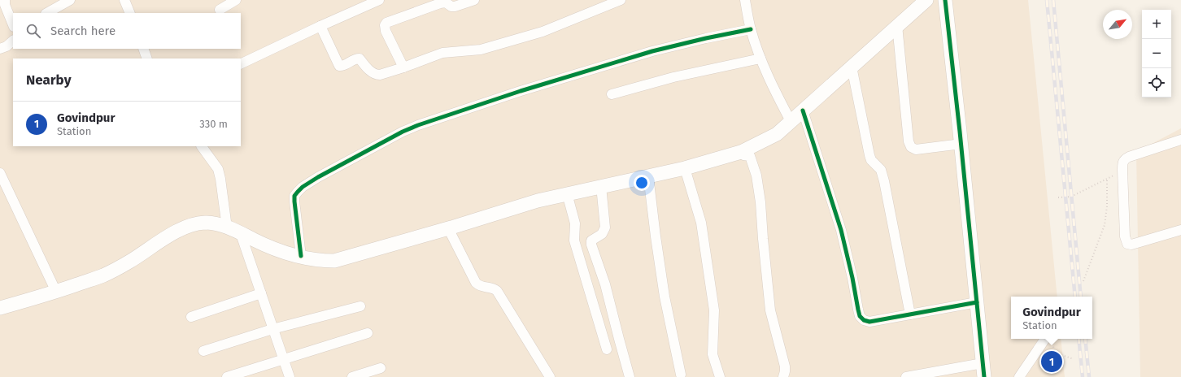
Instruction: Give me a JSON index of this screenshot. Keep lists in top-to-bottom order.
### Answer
{
  "north": "top right",
  "page": {
    "map_buttons": ["+", "−"],
    "search": "Search here",
    "heading": "Nearby",
    "list": [
      {
        "mark": "1",
        "name": "Govindpur",
        "note": "Station",
        "value": "330 m"
      }
    ],
    "popup": ["Govindpur", "Station"],
    "pins": "1"
  }
}
